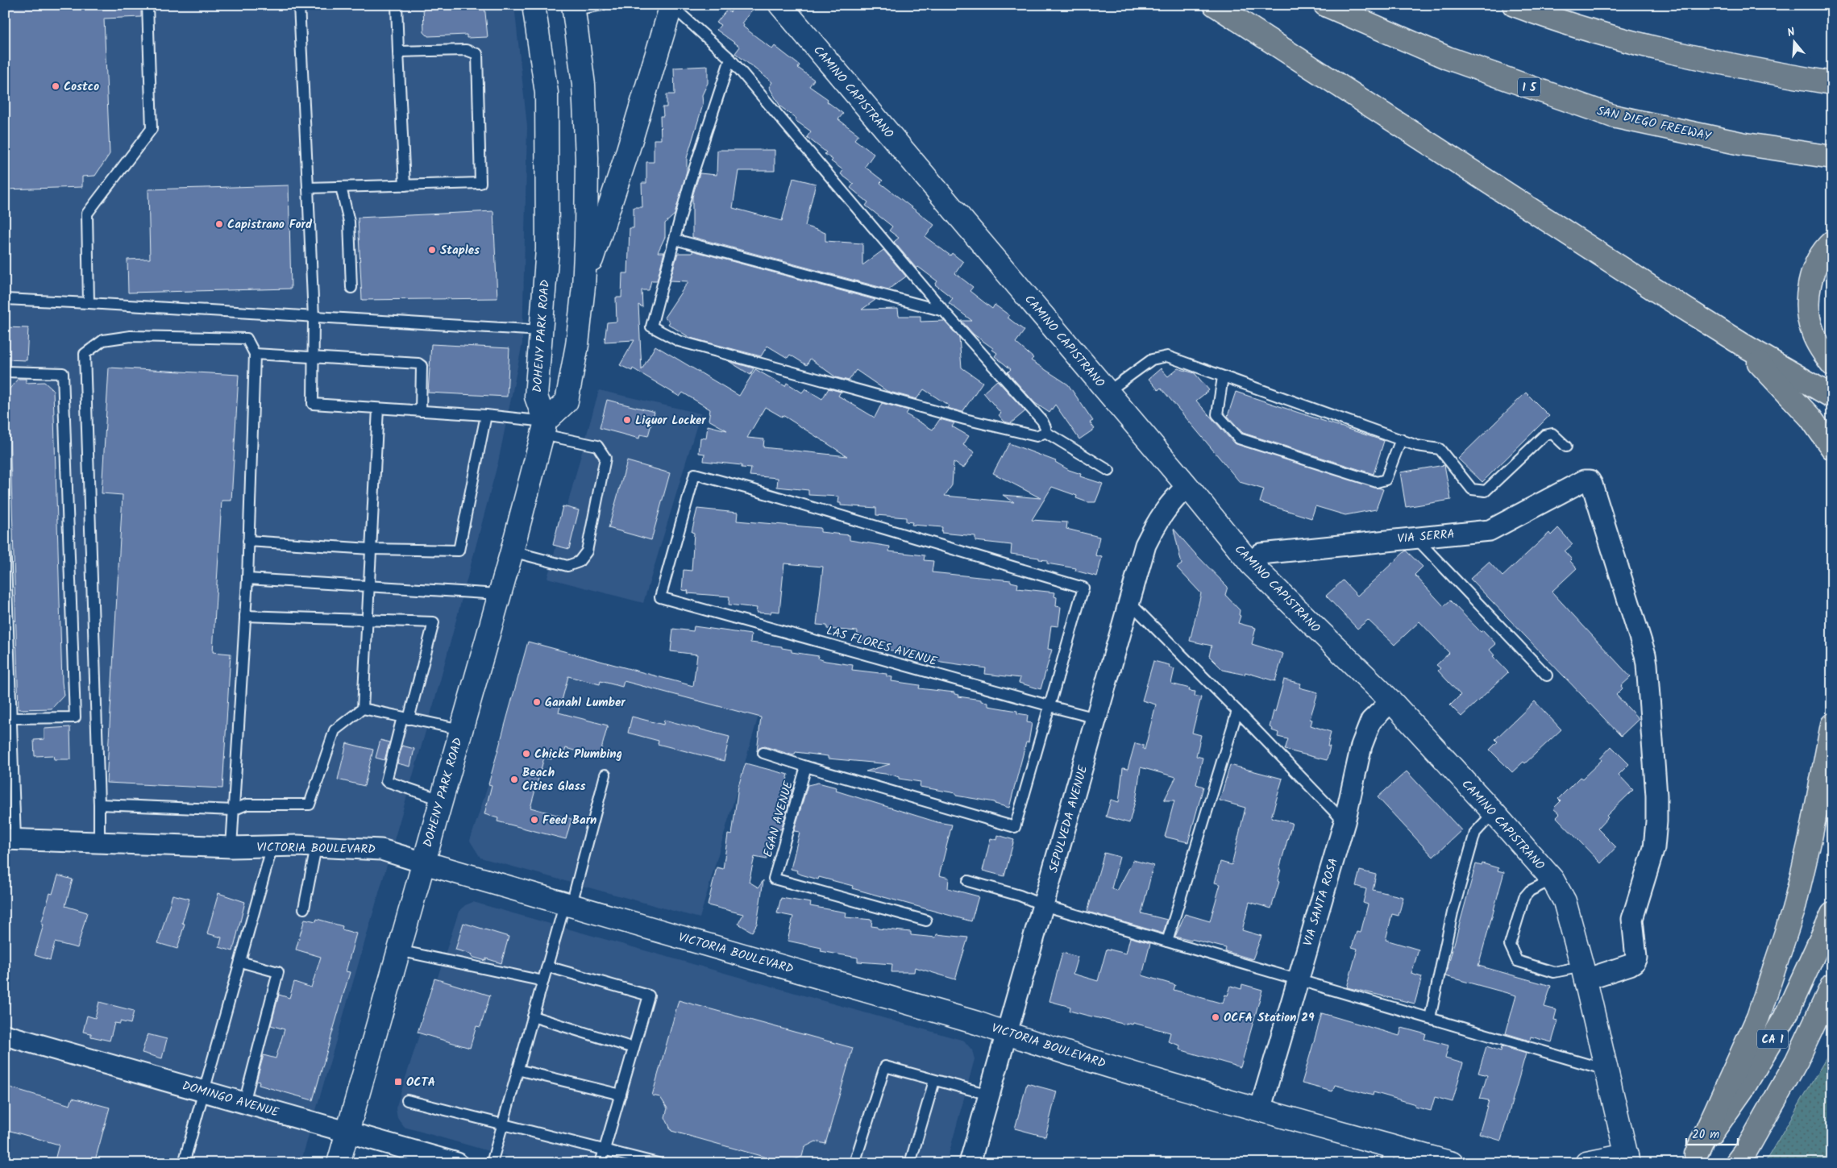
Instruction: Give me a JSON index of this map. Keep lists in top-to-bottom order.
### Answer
{
  "streets": {
    "highway": ["I 5", "SAN DIEGO FREEWAY", "CA 1"],
    "main road": ["CAMINO CAPISTRANO", "DOHENY PARK ROAD", "VICTORIA BOULEVARD"],
    "street": [
      "VIA SERRA",
      "SEPULVEDA AVENUE",
      "VIA SANTA ROSA",
      "DOMINGO AVENUE"
    ],
    "lane": ["LAS FLORES AVENUE", "EGAN AVENUE"]
  },
  "crossings": [
    ["CAMINO CAPISTRANO", "VIA SERRA"],
    ["CAMINO CAPISTRANO", "SEPULVEDA AVENUE"],
    ["CAMINO CAPISTRANO", "VIA SANTA ROSA"],
    ["DOHENY PARK ROAD", "VICTORIA BOULEVARD"],
    ["DOHENY PARK ROAD", "DOMINGO AVENUE"],
    ["LAS FLORES AVENUE", "SEPULVEDA AVENUE"],
    ["SEPULVEDA AVENUE", "VICTORIA BOULEVARD"],
    ["VICTORIA BOULEVARD", "VIA SANTA ROSA"]
  ],
  "places": {
    "other": [
      "Costco",
      "Capistrano Ford",
      "Staples",
      "Liquor Locker",
      "Ganahl Lumber",
      "Chicks Plumbing",
      "Beach Cities Glass",
      "Feed Barn",
      "OCFA Station 29"
    ],
    "transit": ["OCTA"]
  },
  "scale_bar": "20 m",
  "north": "top"
}
